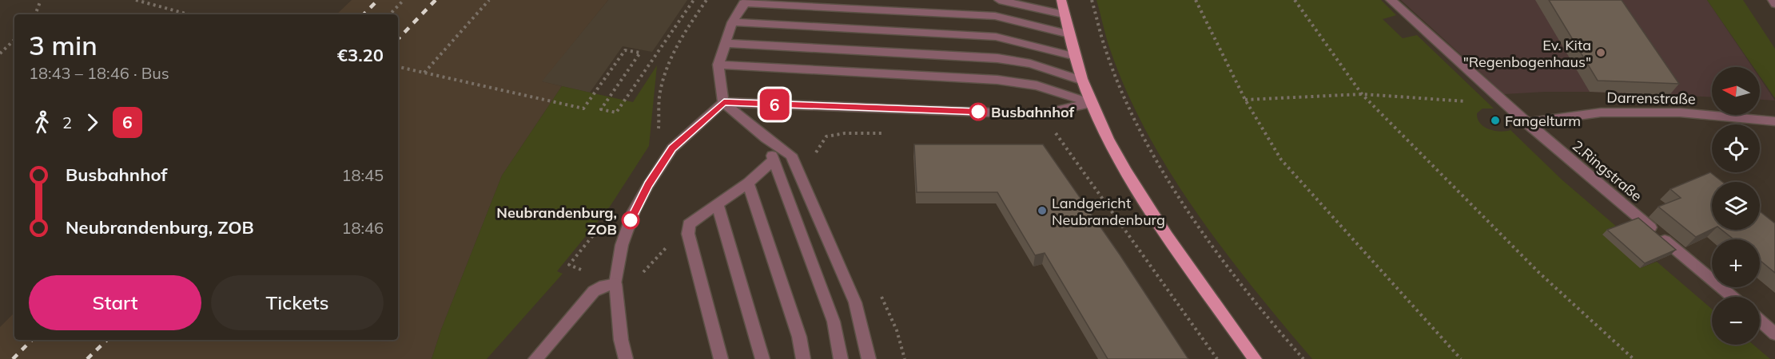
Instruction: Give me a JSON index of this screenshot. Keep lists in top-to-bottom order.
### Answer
{
  "streets": {
    "street": ["Darrenstraße", "2.Ringstraße"]
  },
  "crossings": [
    ["Darrenstraße", "2.Ringstraße"]
  ],
  "places": [
    "Ev. Kita \"Regenbogenhaus\"",
    "Busbahnhof",
    "Fangelturm",
    "Landgericht Neubrandenburg",
    "Neubrandenburg, ZOB"
  ],
  "lines": ["bus line 6"],
  "north": "left",
  "page": {
    "on_map": "6",
    "heading": ["3 min", "18:43 – 18:46 · Bus", "€3.20"],
    "map_buttons": ["+", "−"],
    "legs": ["2", "6"],
    "list": [
      {
        "name": "Busbahnhof",
        "value": "18:45"
      },
      {
        "name": "Neubrandenburg, ZOB",
        "value": "18:46"
      }
    ],
    "buttons": ["Start", "Tickets"]
  }
}
